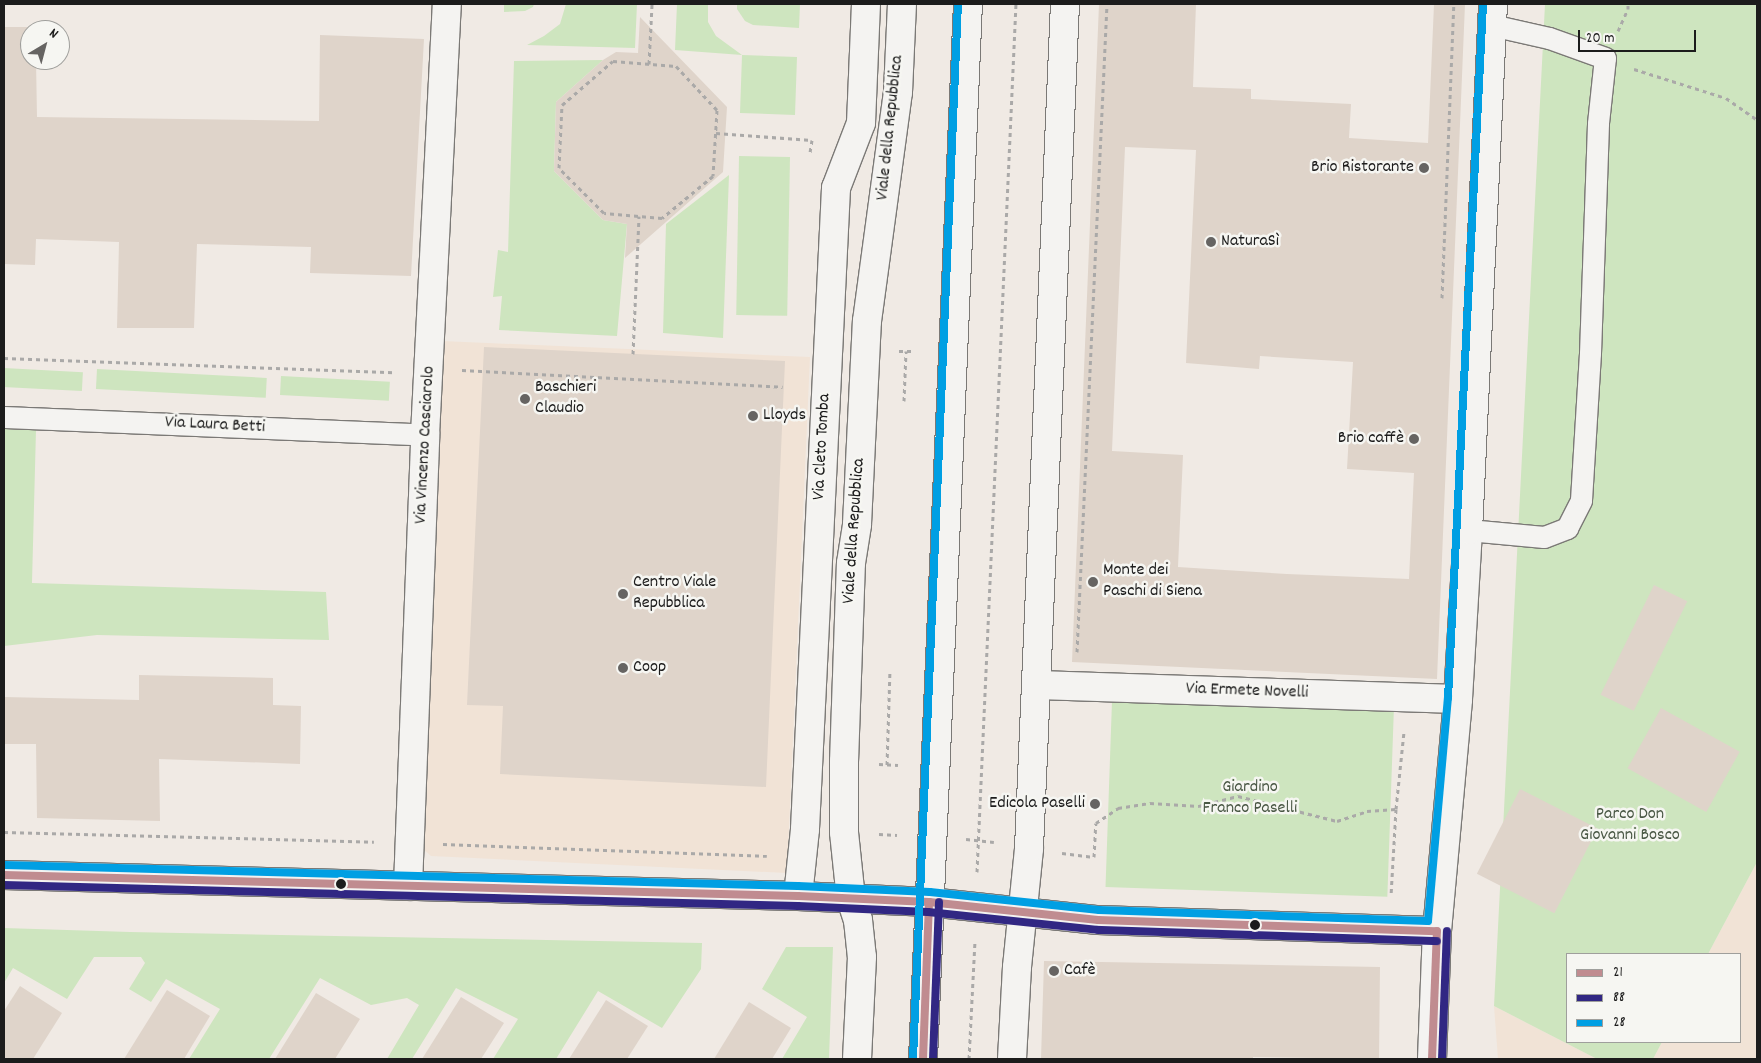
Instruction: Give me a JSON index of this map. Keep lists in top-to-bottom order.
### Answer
{
  "streets": {
    "street": [
      "Viale della Repubblica",
      "Via Vincenzo Casciarolo",
      "Via Cleto Tomba",
      "Via Ermete Novelli"
    ],
    "lane": ["Via Laura Betti"]
  },
  "crossings": [
    ["Via Laura Betti", "Via Vincenzo Casciarolo"]
  ],
  "parks": ["Giardino Franco Paselli", "Parco Don Giovanni Bosco"],
  "places": [
    "Brio Ristorante",
    "NaturaSì",
    "Baschieri Claudio",
    "Lloyds",
    "Brio caffè",
    "Monte dei Paschi di Siena",
    "Centro Viale Repubblica",
    "Coop",
    "Edicola Paselli",
    "Cafè"
  ],
  "lines": ["transit line 28", "transit line 21", "transit line 88"],
  "legend": ["21", "88", "28"],
  "scale_bar": "20 m",
  "north": "top right"
}
